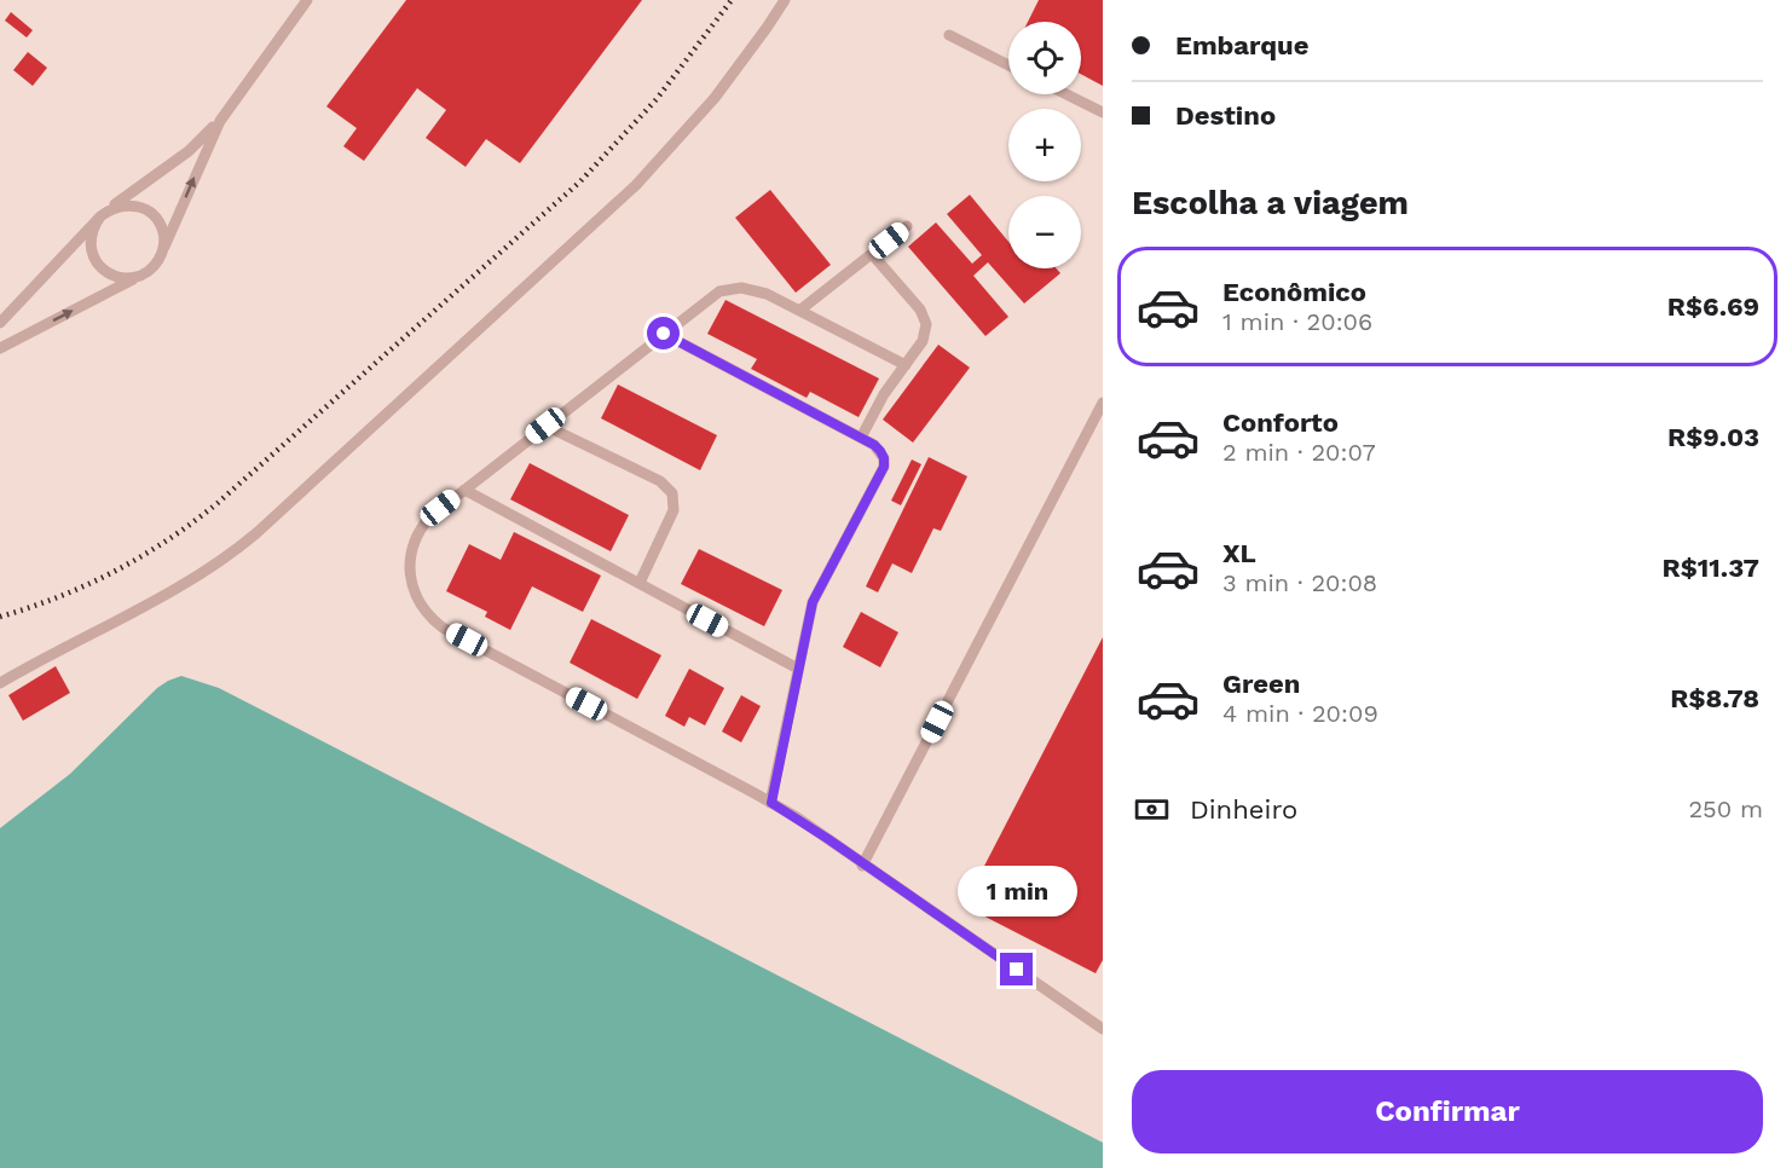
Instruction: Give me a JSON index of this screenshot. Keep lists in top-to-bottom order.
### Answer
{
  "page": {
    "banner": ["Embarque", "Destino"],
    "map_buttons": ["+", "−"],
    "heading": "Escolha a viagem",
    "list": [
      {
        "name": "Econômico",
        "note": "1 min · 20:06",
        "value": "R$6.69"
      },
      {
        "name": "Conforto",
        "note": "2 min · 20:07",
        "value": "R$9.03"
      },
      {
        "name": "XL",
        "note": "3 min · 20:08",
        "value": "R$11.37"
      },
      {
        "name": "Green",
        "note": "4 min · 20:09",
        "value": "R$8.78"
      }
    ],
    "pay": ["Dinheiro", "250 m"],
    "bubble": "1 min",
    "buttons": "Confirmar"
  }
}
